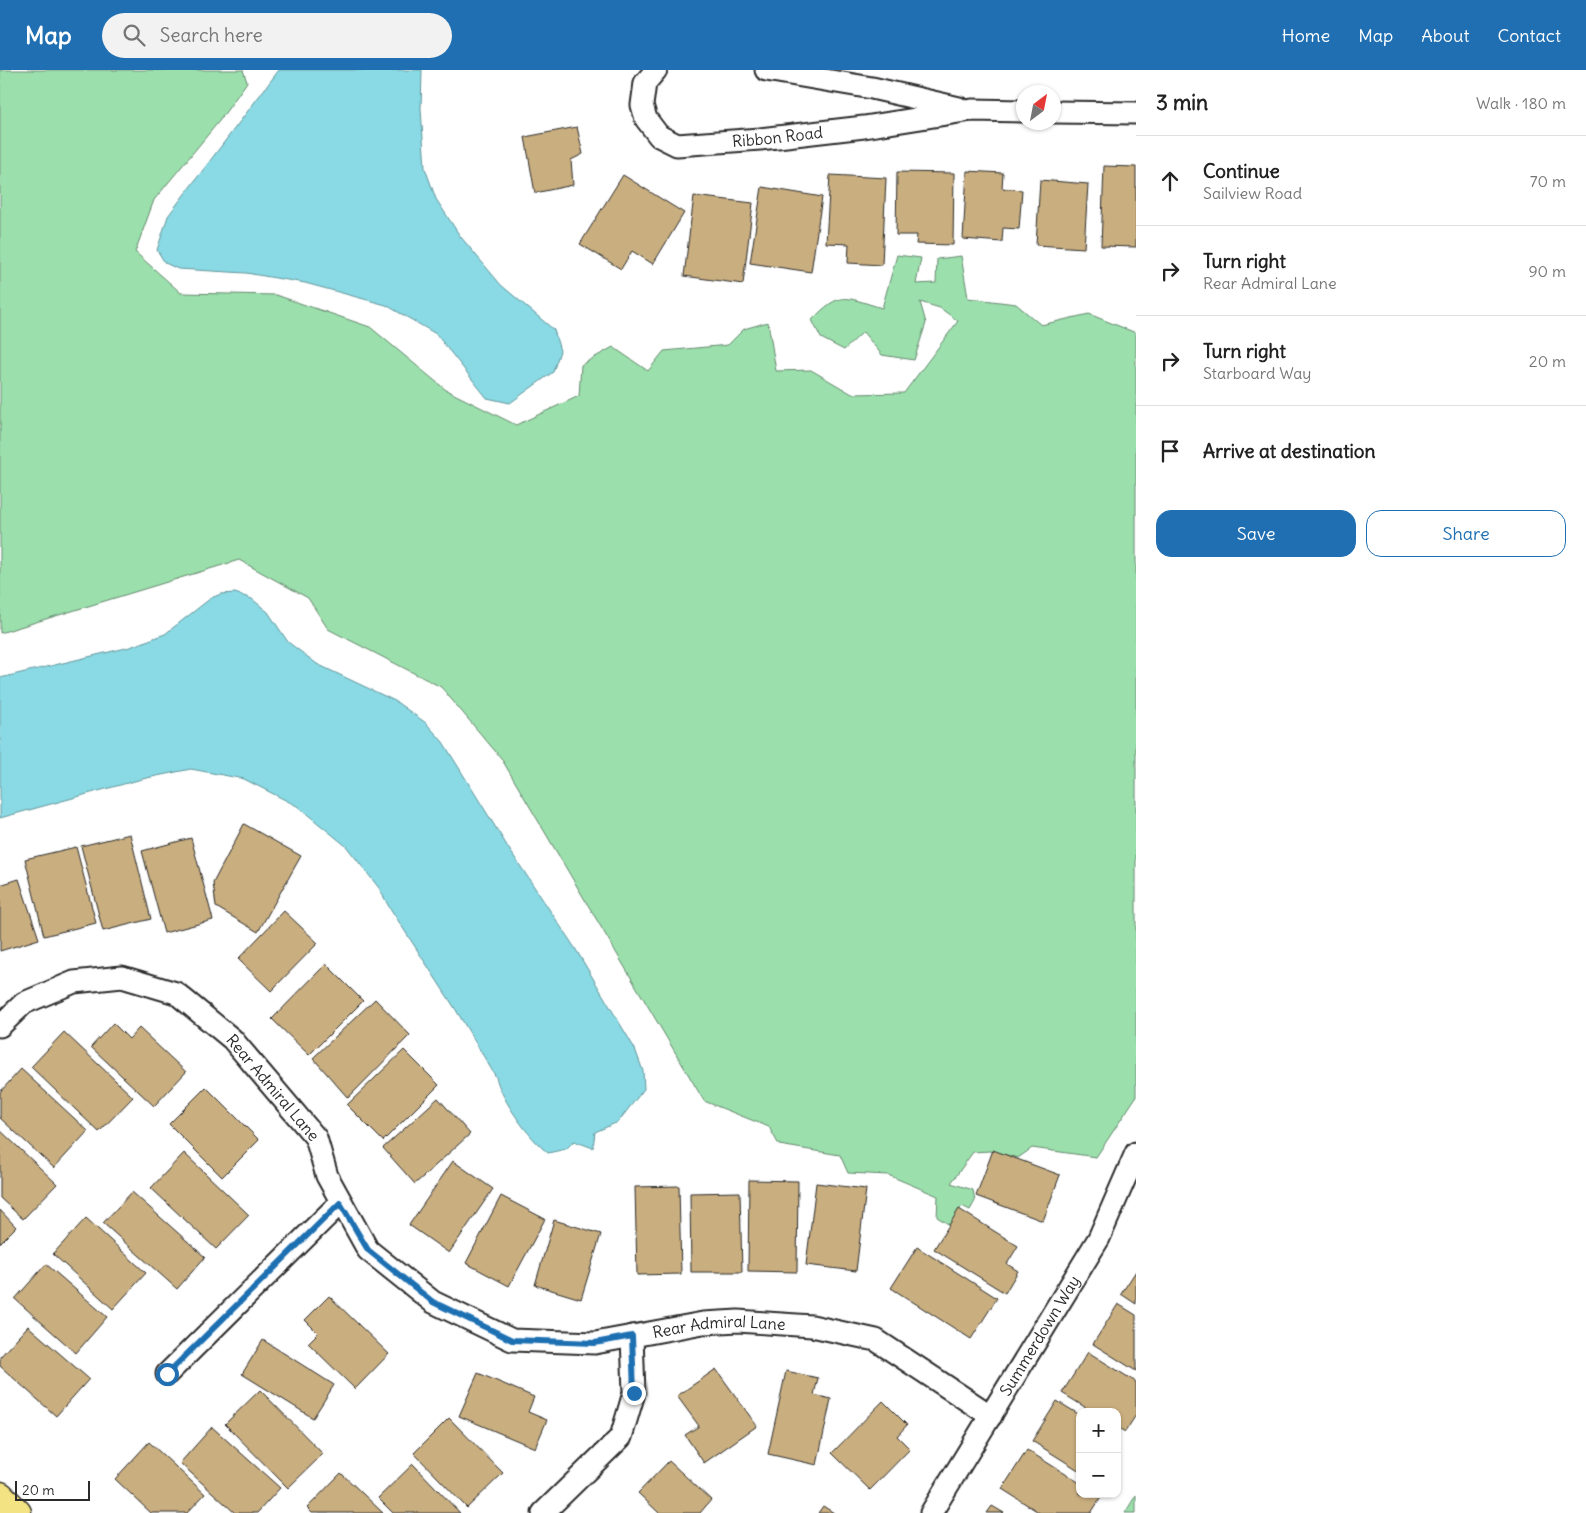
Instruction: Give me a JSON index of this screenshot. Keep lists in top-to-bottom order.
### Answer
{
  "streets": {
    "street": ["Ribbon Road", "Rear Admiral Lane", "Summerdown Way"]
  },
  "crossings": [
    ["Rear Admiral Lane", "Summerdown Way"]
  ],
  "scale_bar": "20 m",
  "north": "top right",
  "page": {
    "header": "Map",
    "search": "Search here",
    "nav": [
      "Home",
      "Map",
      "About",
      "Contact"
    ],
    "heading": ["3 min", "Walk · 180 m"],
    "list": [
      ["Continue", "Sailview Road", "70 m"],
      ["Turn right", "Rear Admiral Lane", "90 m"],
      ["Turn right", "Starboard Way", "20 m"],
      "Arrive at destination"
    ],
    "buttons": ["Save", "Share"],
    "map_buttons": ["+", "−"],
    "scale": "20 m"
  }
}
